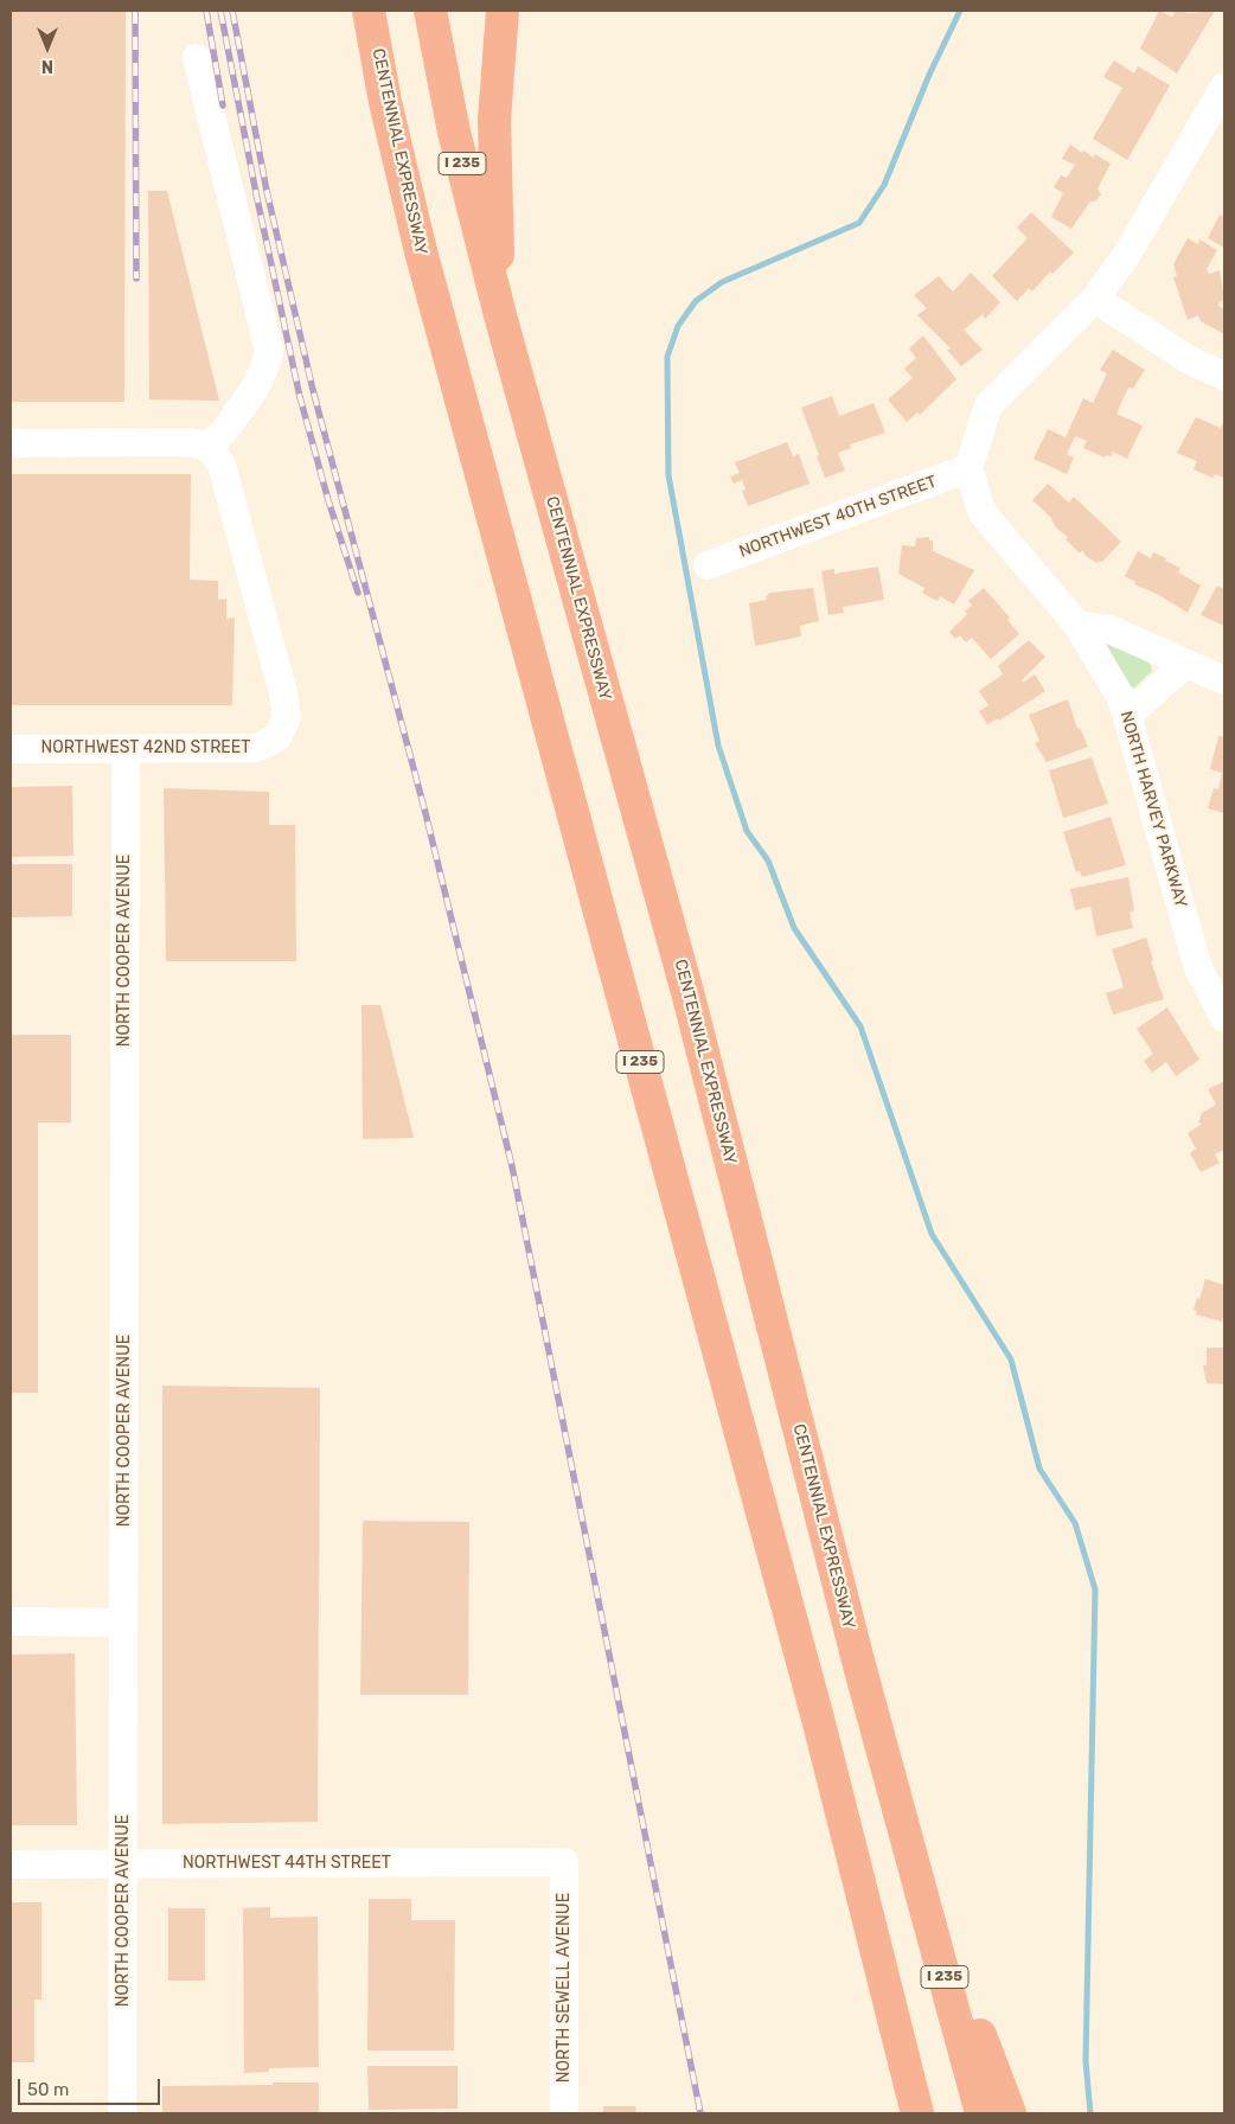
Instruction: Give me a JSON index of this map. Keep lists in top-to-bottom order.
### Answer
{
  "streets": {
    "highway": ["CENTENNIAL EXPRESSWAY", "I 235"],
    "street": [
      "NORTHWEST 40TH STREET",
      "NORTHWEST 42ND STREET",
      "NORTH HARVEY PARKWAY",
      "NORTH COOPER AVENUE",
      "NORTHWEST 44TH STREET",
      "NORTH SEWELL AVENUE"
    ]
  },
  "crossings": [
    ["NORTHWEST 40TH STREET", "NORTH HARVEY PARKWAY"],
    ["NORTHWEST 42ND STREET", "NORTH COOPER AVENUE"],
    ["NORTH COOPER AVENUE", "NORTHWEST 44TH STREET"],
    ["NORTHWEST 44TH STREET", "NORTH SEWELL AVENUE"]
  ],
  "scale_bar": "50 m",
  "north": "bottom"
}
